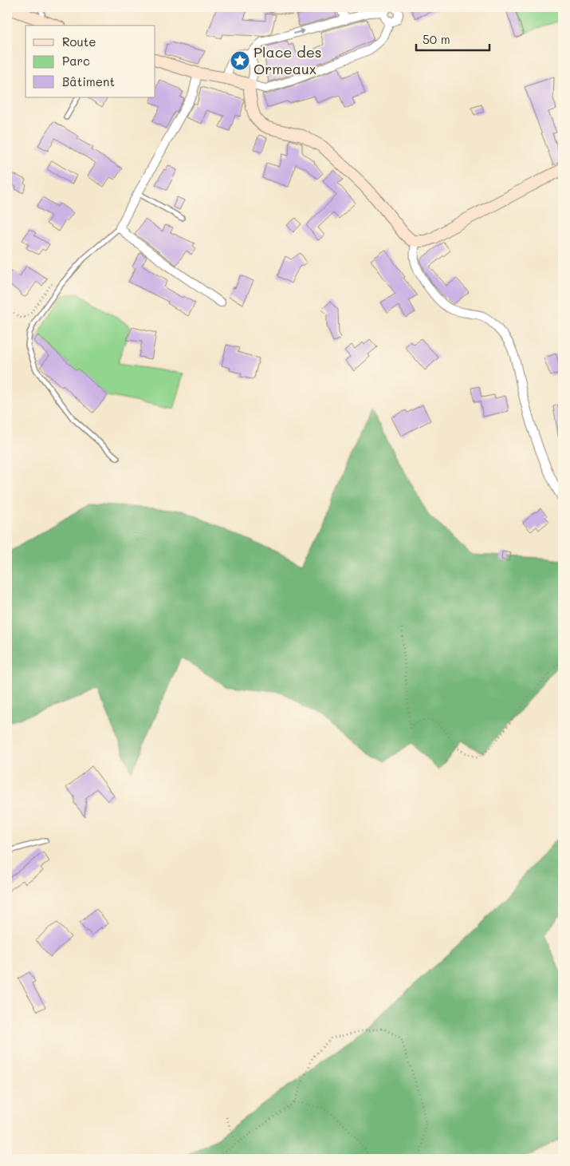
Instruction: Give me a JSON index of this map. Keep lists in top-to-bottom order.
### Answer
{
  "places": {
    "place": ["Place des Ormeaux"]
  },
  "legend": ["Route", "Parc", "Bâtiment"],
  "scale_bar": "50 m"
}
